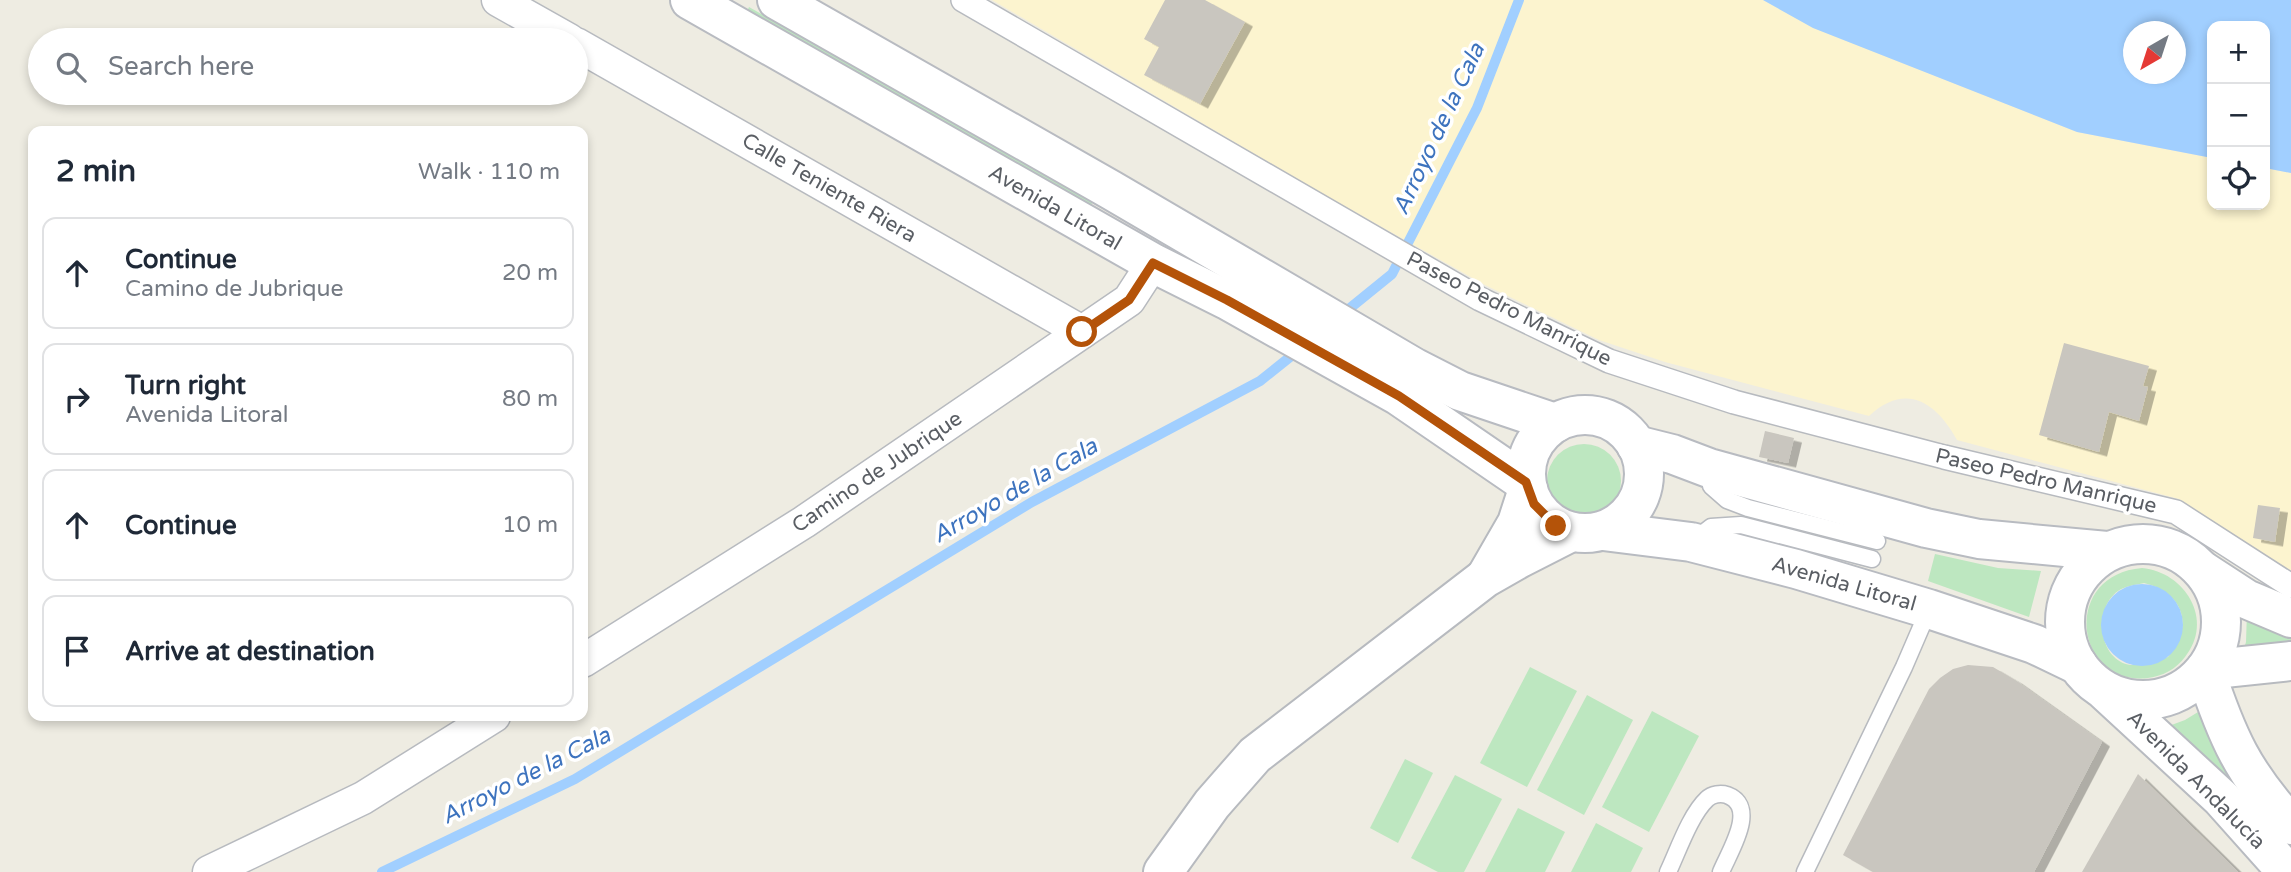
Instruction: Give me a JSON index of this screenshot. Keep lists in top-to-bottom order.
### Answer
{
  "streets": {
    "main road": ["Avenida Litoral", "Avenida Andalucía"],
    "street": ["Calle Teniente Riera", "Paseo Pedro Manrique", "Camino de Jubrique"]
  },
  "crossings": [
    ["Calle Teniente Riera", "Camino de Jubrique"],
    ["Avenida Litoral", "Camino de Jubrique"],
    ["Avenida Litoral", "Avenida Andalucía"]
  ],
  "water": ["Arroyo de la Cala"],
  "north": "bottom left",
  "page": {
    "map_buttons": ["+", "−"],
    "search": "Search here",
    "heading": ["2 min", "Walk · 110 m"],
    "list": [
      ["Continue", "Camino de Jubrique", "20 m"],
      ["Turn right", "Avenida Litoral", "80 m"],
      ["Continue", "10 m"],
      "Arrive at destination"
    ]
  }
}
